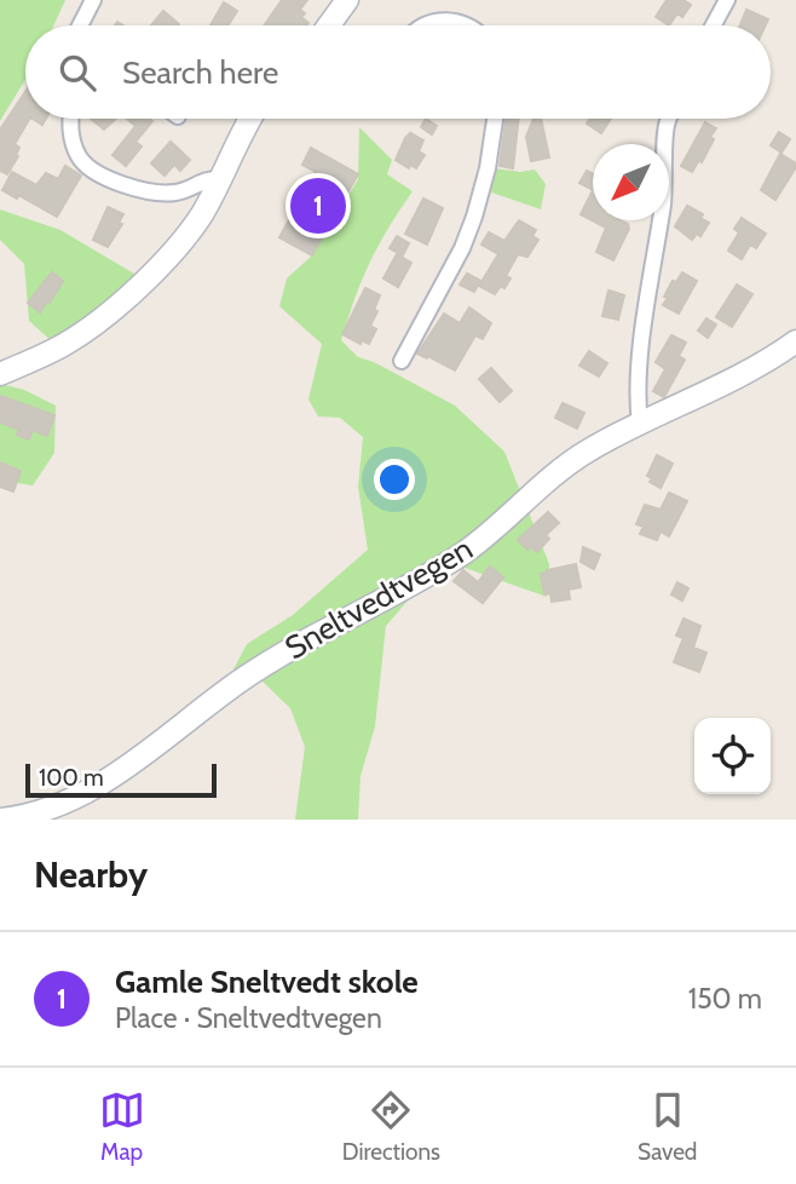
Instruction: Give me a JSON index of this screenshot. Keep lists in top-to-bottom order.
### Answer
{
  "streets": {
    "main road": ["Sneltvedtvegen"]
  },
  "scale_bar": "100 m",
  "north": "bottom left",
  "page": {
    "search": "Search here",
    "pins": "1",
    "scale": "100 m",
    "heading": "Nearby",
    "list": [
      {
        "mark": "1",
        "name": "Gamle Sneltvedt skole",
        "note": "Place · Sneltvedtvegen",
        "value": "150 m"
      }
    ],
    "nav": ["Map", "Directions", "Saved"]
  }
}
